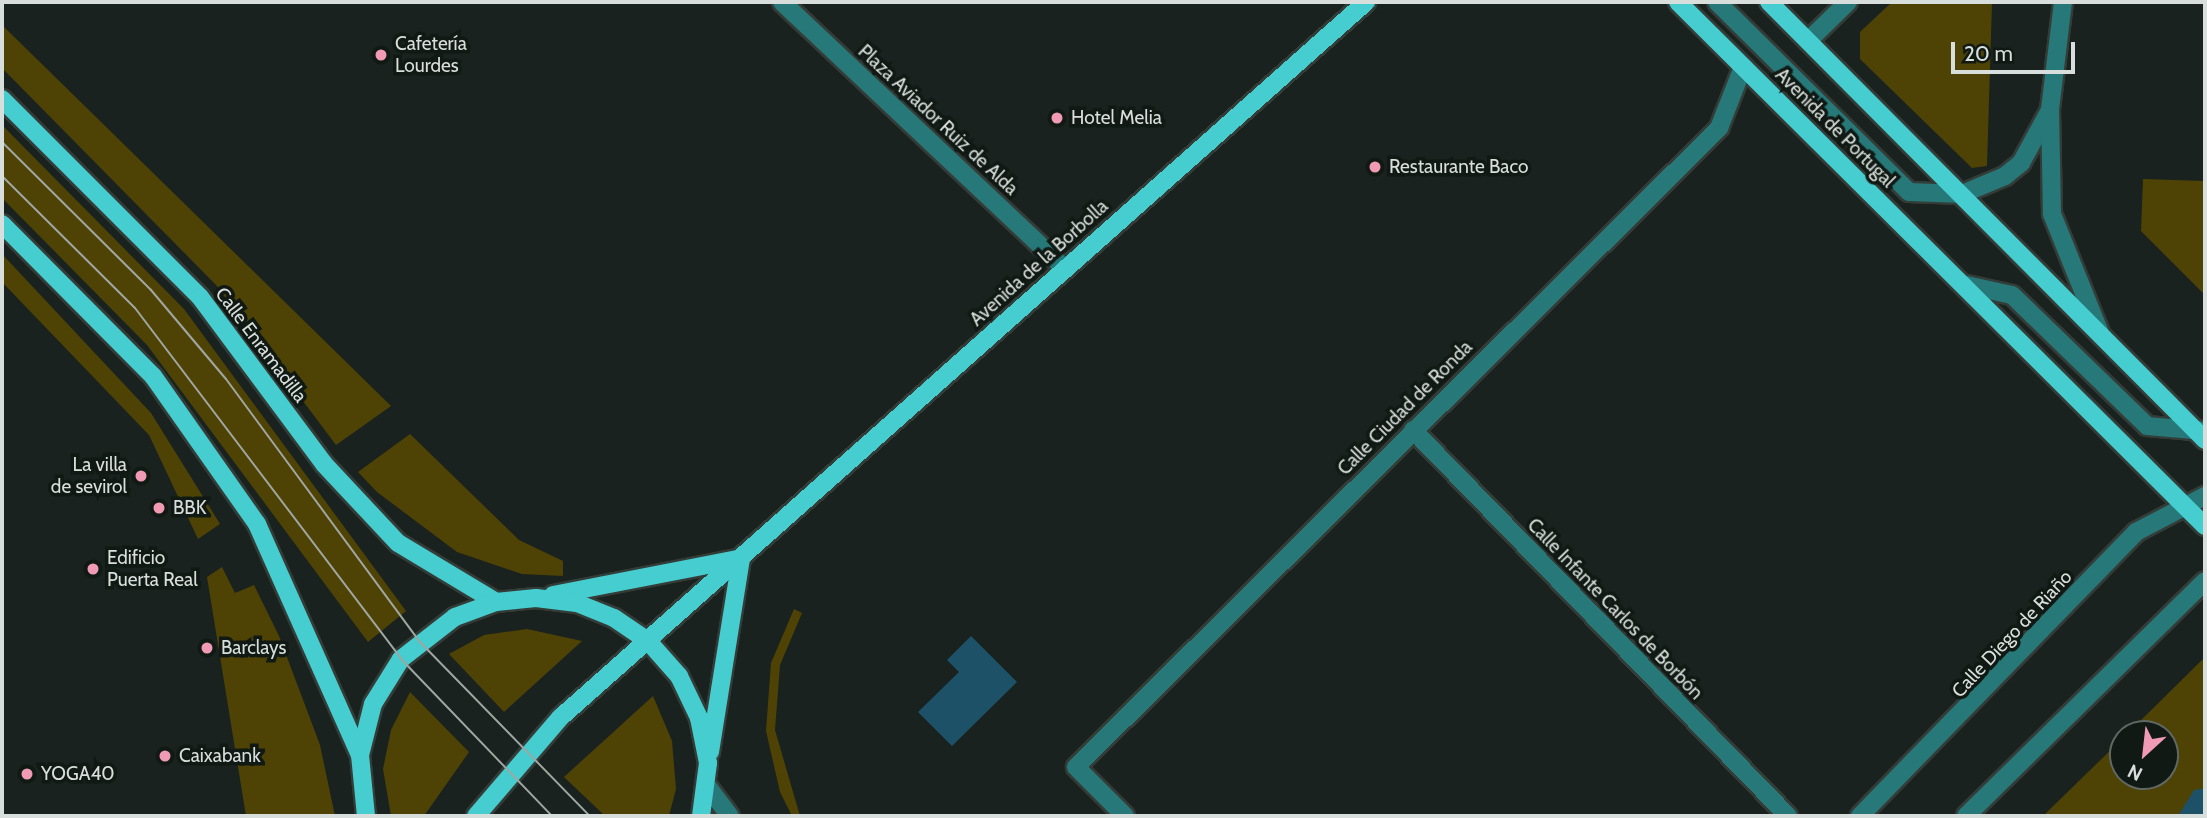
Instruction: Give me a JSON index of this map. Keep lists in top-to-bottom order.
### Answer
{
  "streets": {
    "main road": ["Avenida de Portugal", "Avenida de la Borbolla", "Calle Enramadilla"],
    "street": [
      "Plaza Aviador Ruiz de Alda",
      "Calle Ciudad de Ronda",
      "Calle Infante Carlos de Borbón",
      "Calle Diego de Riaño"
    ]
  },
  "crossings": [
    ["Plaza Aviador Ruiz de Alda", "Avenida de la Borbolla"],
    ["Avenida de Portugal", "Calle Ciudad de Ronda"],
    ["Avenida de Portugal", "Calle Diego de Riaño"],
    ["Calle Ciudad de Ronda", "Calle Infante Carlos de Borbón"]
  ],
  "places": [
    "Cafetería Lourdes",
    "Hotel Melia",
    "Restaurante Baco",
    "La villa de sevirol",
    "BBK",
    "Edificio Puerta Real",
    "Barclays",
    "Caixabank",
    "YOGA40"
  ],
  "scale_bar": "20 m",
  "north": "bottom left"
}
